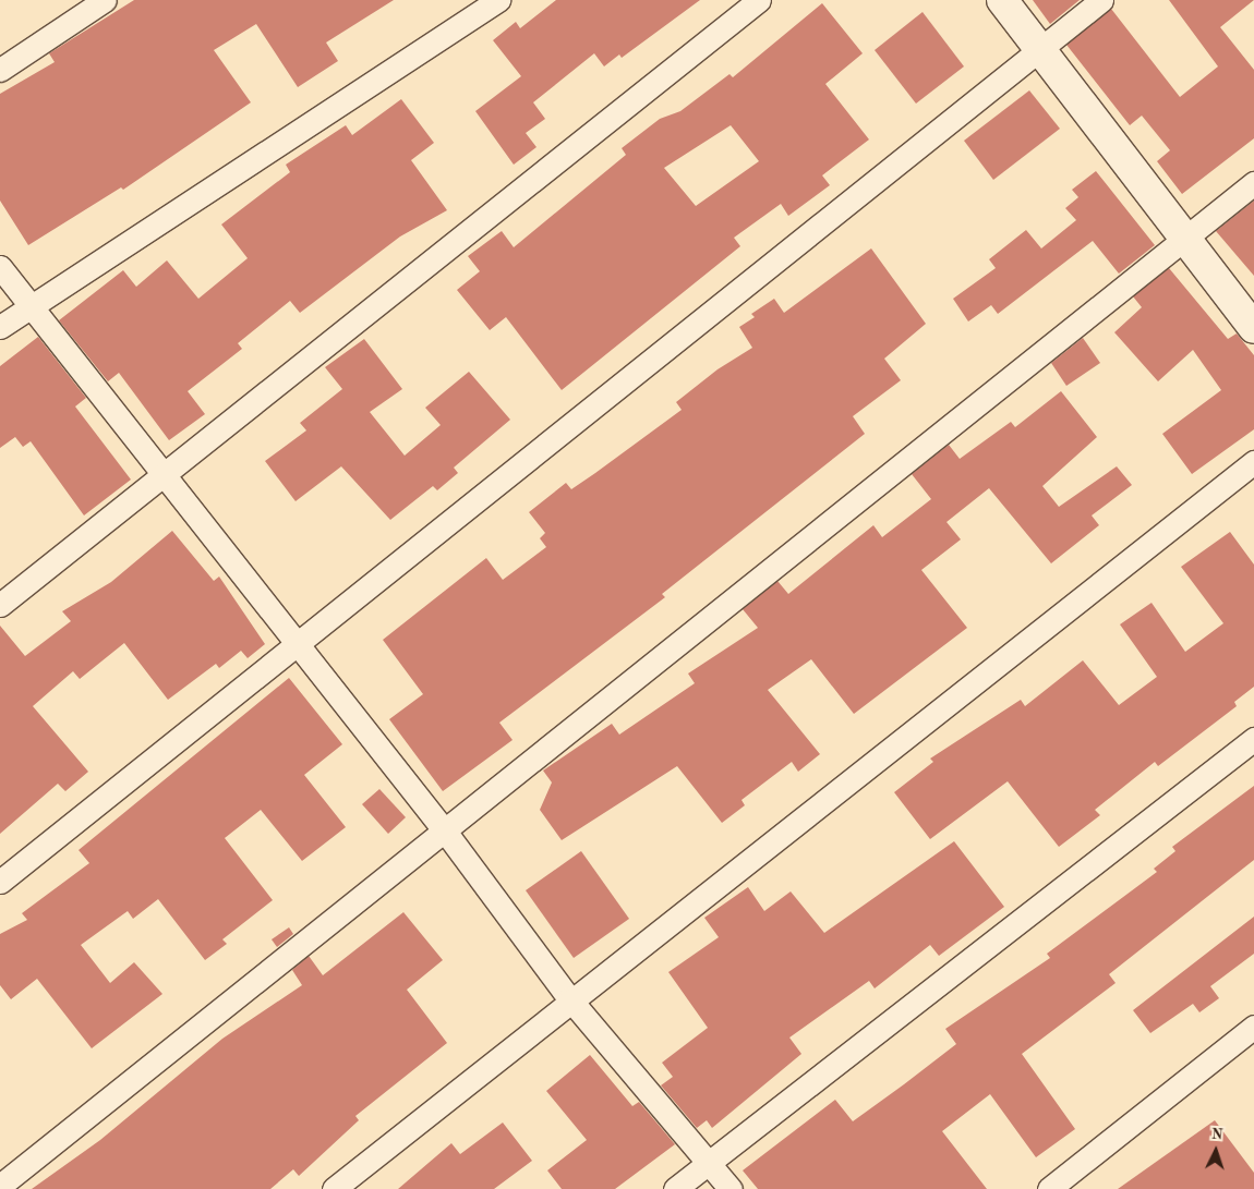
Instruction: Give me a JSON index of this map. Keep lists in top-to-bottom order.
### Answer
{
  "north": "top"
}
